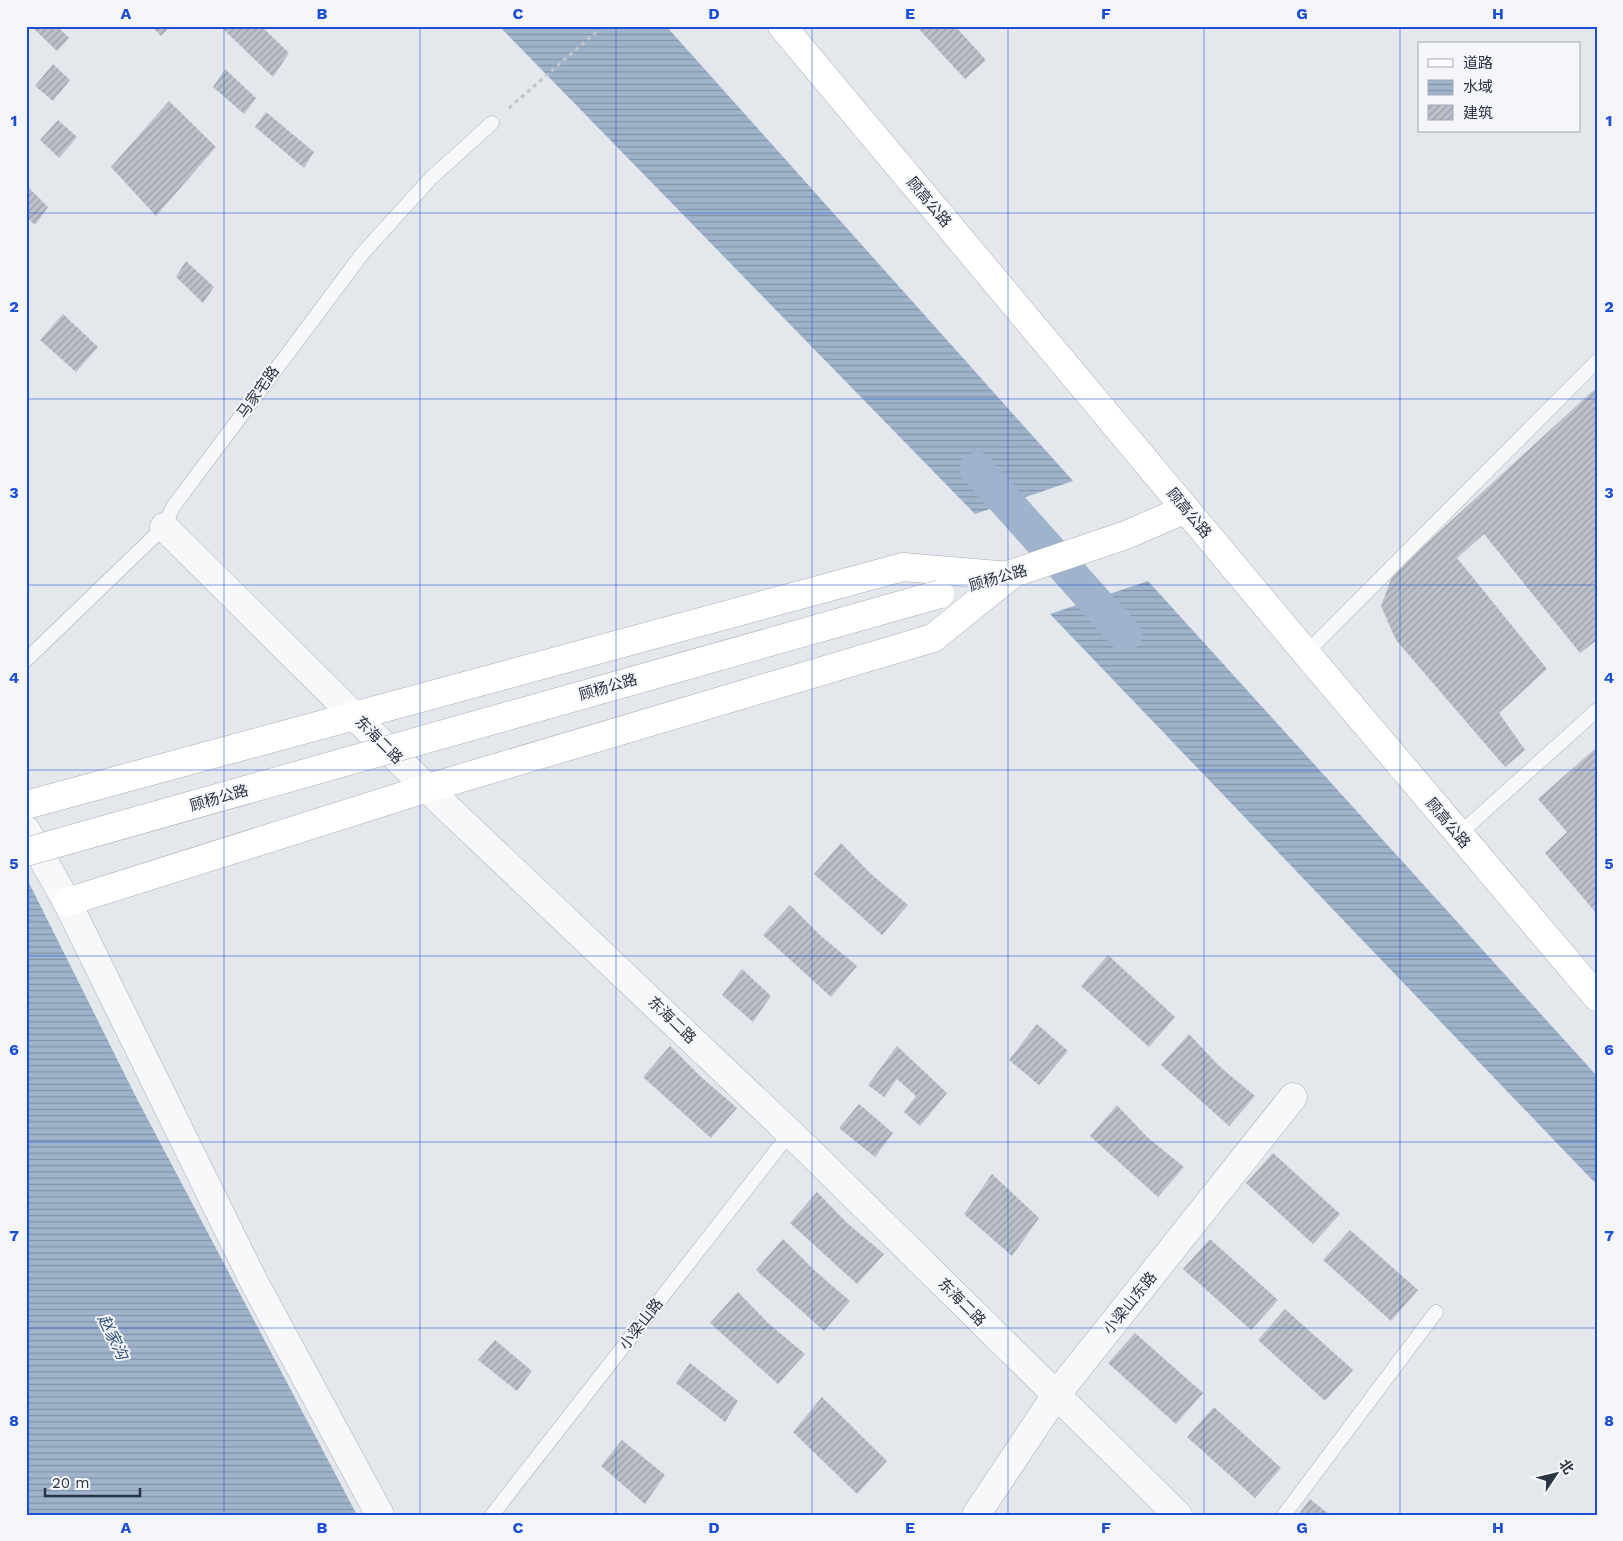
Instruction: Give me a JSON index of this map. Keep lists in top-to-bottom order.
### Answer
{
  "streets": {
    "street": [
      "顾高公路",
      "顾杨公路",
      "东海二路",
      "小梁山东路"
    ],
    "lane": ["马家宅路", "小梁山路"]
  },
  "crossings": [
    ["顾高公路", "顾杨公路"],
    ["马家宅路", "东海二路"],
    ["东海二路", "小梁山东路"],
    ["东海二路", "小梁山路"]
  ],
  "water": ["赵家沟"],
  "legend": ["道路", "水域", "建筑"],
  "scale_bar": "20 m",
  "north": "top right",
  "grid": {
    "columns": [
      "A",
      "B",
      "C",
      "D",
      "E",
      "F",
      "G",
      "H"
    ],
    "rows": [
      "1",
      "2",
      "3",
      "4",
      "5",
      "6",
      "7",
      "8"
    ]
  }
}
